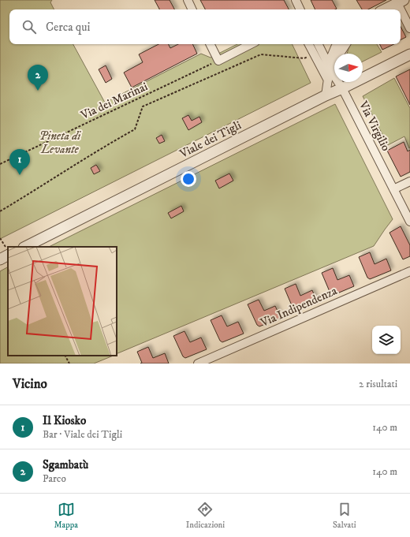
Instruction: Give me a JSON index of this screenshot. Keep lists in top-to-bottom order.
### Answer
{
  "streets": {
    "street": ["Via Virgilio", "Viale dei Tigli", "Via Indipendenza"],
    "path": ["Via dei Marinai"]
  },
  "crossings": [
    ["Via Virgilio", "Viale dei Tigli"]
  ],
  "parks": ["Pineta di Levante"],
  "north": "right",
  "page": {
    "search": "Cerca qui",
    "pins": ["2", "1"],
    "heading": ["Vicino", "2 risultati"],
    "list": [
      {
        "mark": "1",
        "name": "Il Kiosko",
        "note": "Bar · Viale dei Tigli",
        "value": "140 m"
      },
      {
        "mark": "2",
        "name": "Sgambatù",
        "note": "Parco",
        "value": "140 m"
      }
    ],
    "nav": ["Mappa", "Indicazioni", "Salvati"]
  }
}
